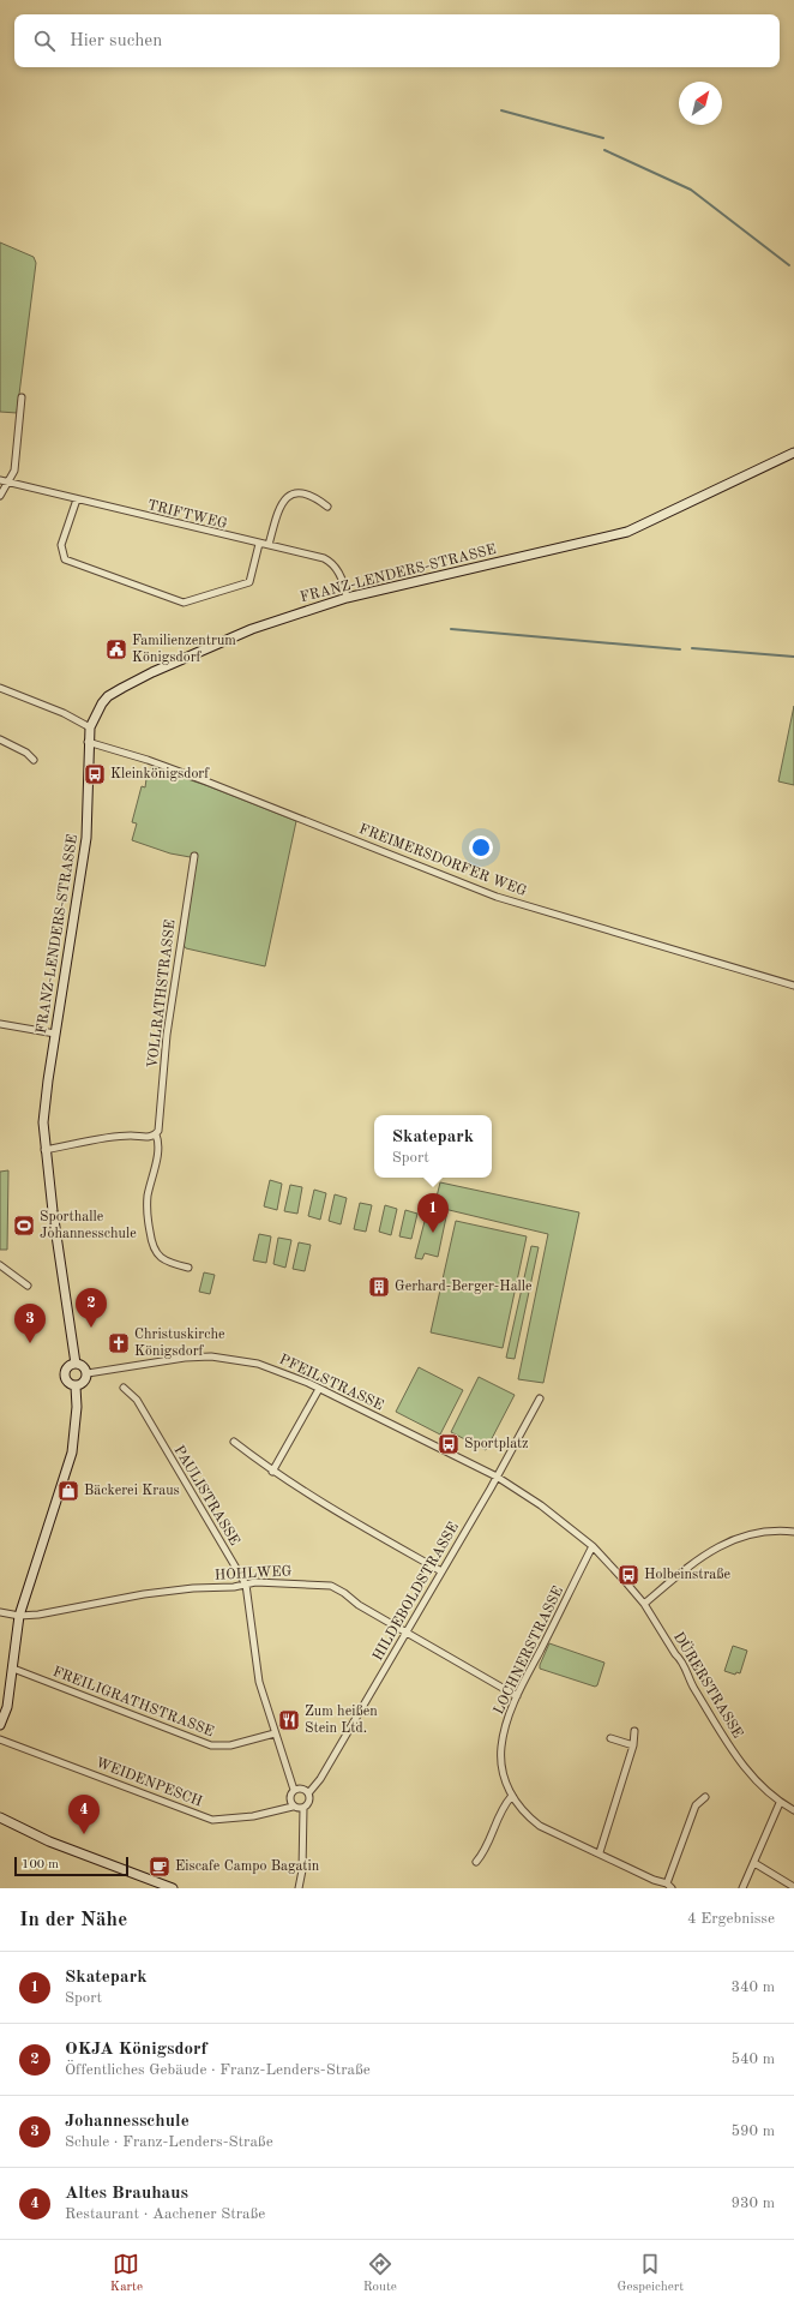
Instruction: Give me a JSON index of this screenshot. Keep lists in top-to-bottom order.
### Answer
{
  "streets": {
    "street": [
      "TRIFTWEG",
      "FRANZ-LENDERS-STRASSE",
      "FREIMERSDORFER WEG",
      "VOLLRATHSTRASSE",
      "PFEILSTRASSE",
      "PAULISTRASSE",
      "HOHLWEG",
      "HILDEBOLDSTRASSE",
      "LOCHNERSTRASSE",
      "DÜRERSTRASSE",
      "FREILIGRATHSTRASSE",
      "WEIDENPESCH"
    ]
  },
  "crossings": [
    ["TRIFTWEG", "FRANZ-LENDERS-STRASSE"],
    ["FRANZ-LENDERS-STRASSE", "FREIMERSDORFER WEG"],
    ["FRANZ-LENDERS-STRASSE", "PFEILSTRASSE"],
    ["PFEILSTRASSE", "HILDEBOLDSTRASSE"],
    ["PFEILSTRASSE", "DÜRERSTRASSE"],
    ["PAULISTRASSE", "HOHLWEG"],
    ["PAULISTRASSE", "HILDEBOLDSTRASSE"],
    ["PAULISTRASSE", "FREILIGRATHSTRASSE"],
    ["PAULISTRASSE", "WEIDENPESCH"],
    ["HOHLWEG", "HILDEBOLDSTRASSE"],
    ["HOHLWEG", "LOCHNERSTRASSE"],
    ["HILDEBOLDSTRASSE", "DÜRERSTRASSE"],
    ["HILDEBOLDSTRASSE", "WEIDENPESCH"],
    ["LOCHNERSTRASSE", "DÜRERSTRASSE"]
  ],
  "places": {
    "public building": ["Familienzentrum Königsdorf"],
    "bus stop": ["Kleinkönigsdorf", "Sportplatz", "Holbeinstraße"],
    "sports": ["Sporthalle Johannesschule"],
    "building": ["Gerhard-Berger-Halle"],
    "church": ["Christuskirche Königsdorf"],
    "shop": ["Bäckerei Kraus"],
    "restaurant": ["Zum heißen Stein Ltd."],
    "cafe": ["Eiscafe Campo Bagatin"]
  },
  "scale_bar": "100 m",
  "north": "top right",
  "page": {
    "search": "Hier suchen",
    "popup": ["Skatepark", "Sport"],
    "pins": [
      "1",
      "2",
      "3",
      "4"
    ],
    "scale": "100 m",
    "heading": ["In der Nähe", "4 Ergebnisse"],
    "list": [
      {
        "mark": "1",
        "name": "Skatepark",
        "note": "Sport",
        "value": "340 m"
      },
      {
        "mark": "2",
        "name": "OKJA Königsdorf",
        "note": "Öffentliches Gebäude · Franz-Lenders-Straße",
        "value": "540 m"
      },
      {
        "mark": "3",
        "name": "Johannesschule",
        "note": "Schule · Franz-Lenders-Straße",
        "value": "590 m"
      },
      {
        "mark": "4",
        "name": "Altes Brauhaus",
        "note": "Restaurant · Aachener Straße",
        "value": "930 m"
      }
    ],
    "nav": ["Karte", "Route", "Gespeichert"]
  }
}
